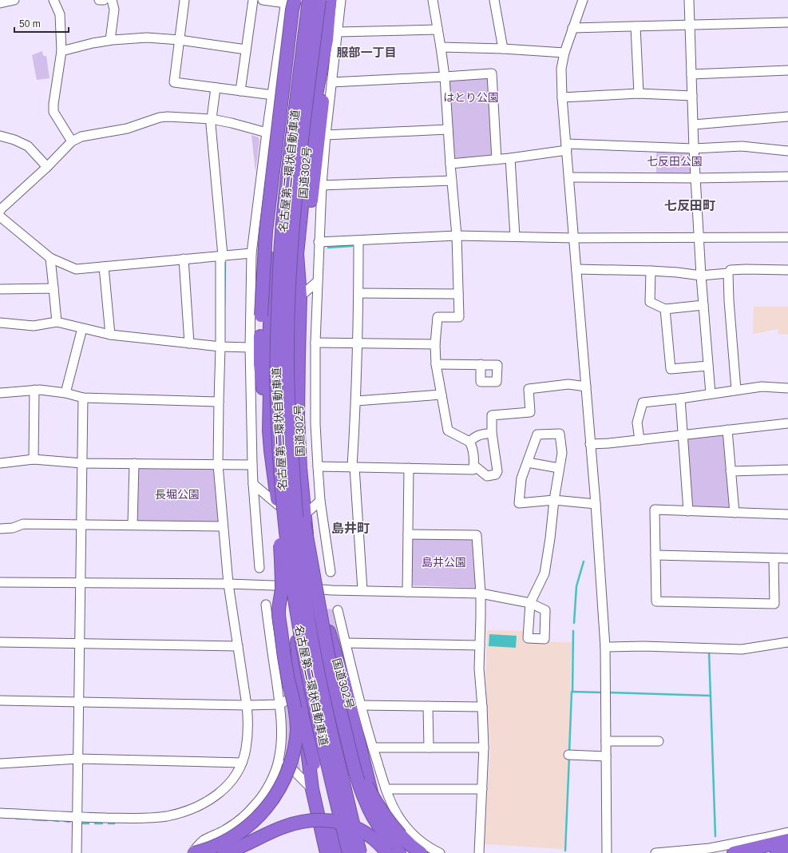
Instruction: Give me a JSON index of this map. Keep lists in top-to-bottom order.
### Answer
{
  "streets": {
    "highway": ["名古屋第二環状自動車道", "国道302号"]
  },
  "districts": ["服部一丁目", "七反田町", "島井町"],
  "parks": [
    "はとり公園",
    "七反田公園",
    "長堀公園",
    "島井公園"
  ],
  "scale_bar": "50 m"
}
